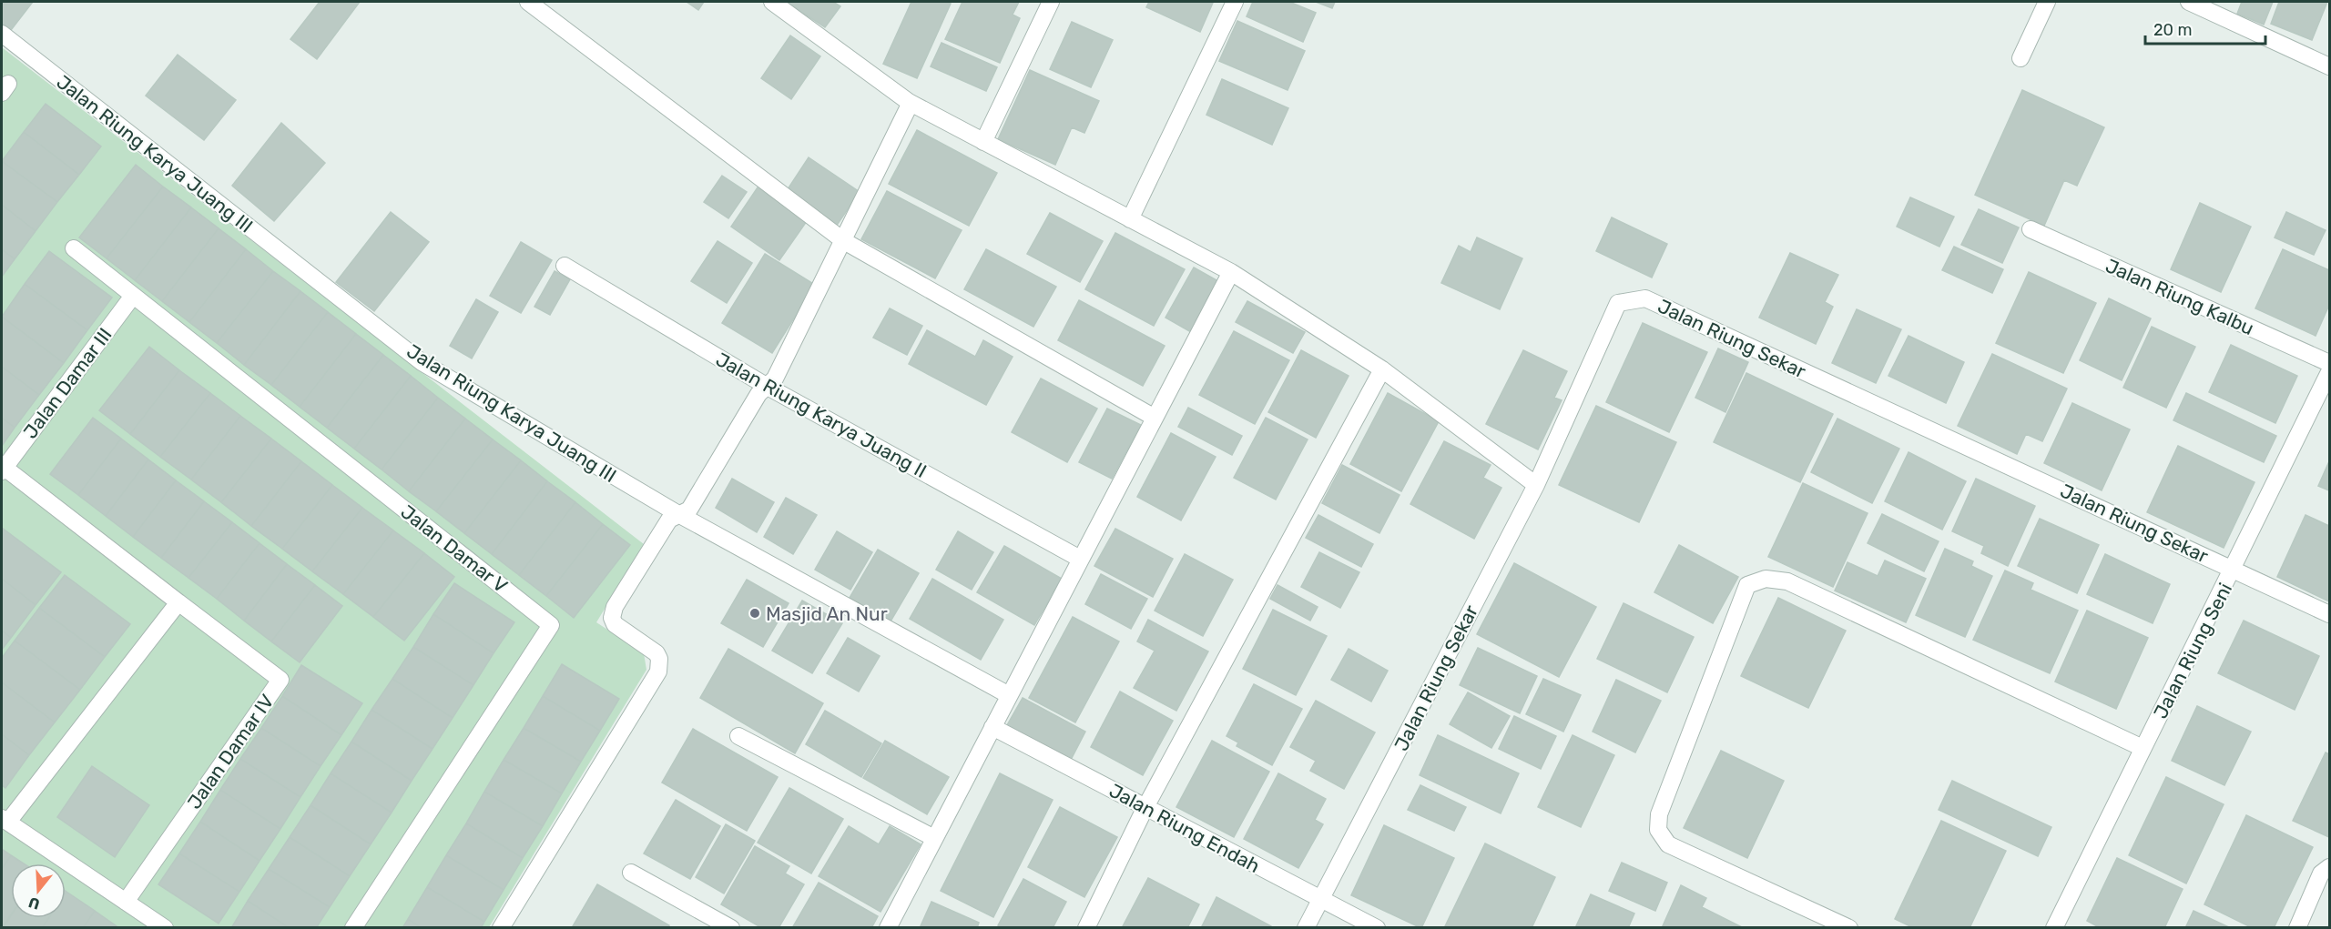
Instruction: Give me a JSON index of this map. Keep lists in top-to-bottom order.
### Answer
{
  "streets": {
    "street": [
      "Jalan Riung Karya Juang III",
      "Jalan Riung Kalbu",
      "Jalan Riung Sekar",
      "Jalan Damar III",
      "Jalan Riung Karya Juang II",
      "Jalan Damar V",
      "Jalan Riung Seni",
      "Jalan Damar IV",
      "Jalan Riung Endah"
    ]
  },
  "crossings": [
    ["Jalan Riung Sekar", "Jalan Riung Seni"],
    ["Jalan Riung Sekar", "Jalan Riung Endah"],
    ["Jalan Damar III", "Jalan Damar V"],
    ["Jalan Damar III", "Jalan Damar IV"]
  ],
  "places": ["Masjid An Nur"],
  "scale_bar": "20 m",
  "north": "bottom"
}
